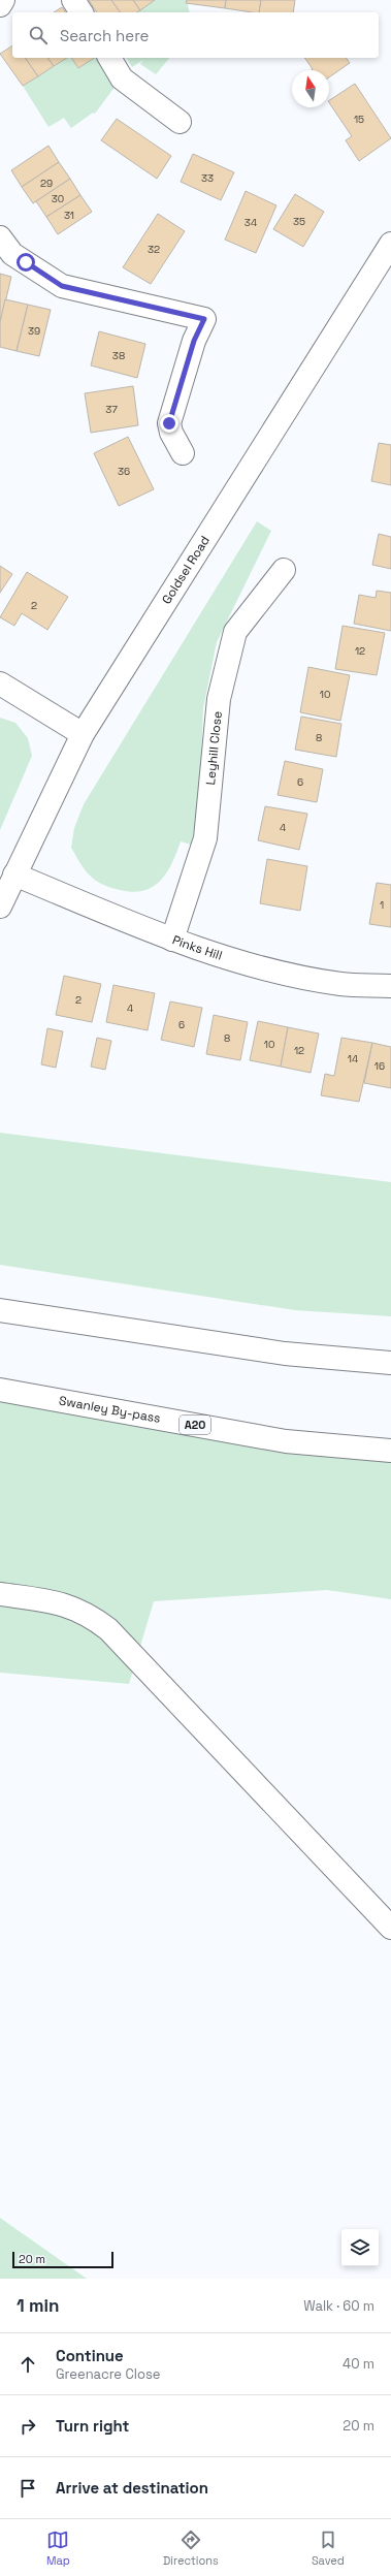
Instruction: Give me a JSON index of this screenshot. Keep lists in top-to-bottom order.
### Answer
{
  "streets": {
    "main road": [
      "Goldsel Road",
      "Leyhill Close",
      "Pinks Hill",
      "Swanley By-pass",
      "A20"
    ]
  },
  "crossings": [
    ["Goldsel Road", "Pinks Hill"],
    ["Leyhill Close", "Pinks Hill"]
  ],
  "house_numbers": [
    "15",
    "33",
    "29",
    "30",
    "31",
    "35",
    "34",
    "32",
    "39",
    "38",
    "37",
    "36",
    "2",
    "12",
    "10",
    "8",
    "6",
    "4",
    "1",
    "2",
    "4",
    "6",
    "8",
    "10",
    "12",
    "14",
    "16"
  ],
  "scale_bar": "20 m",
  "north": "top",
  "page": {
    "search": "Search here",
    "scale": "20 m",
    "heading": ["1 min", "Walk · 60 m"],
    "list": [
      ["Continue", "Greenacre Close", "40 m"],
      ["Turn right", "20 m"],
      "Arrive at destination"
    ],
    "nav": ["Map", "Directions", "Saved"]
  }
}
